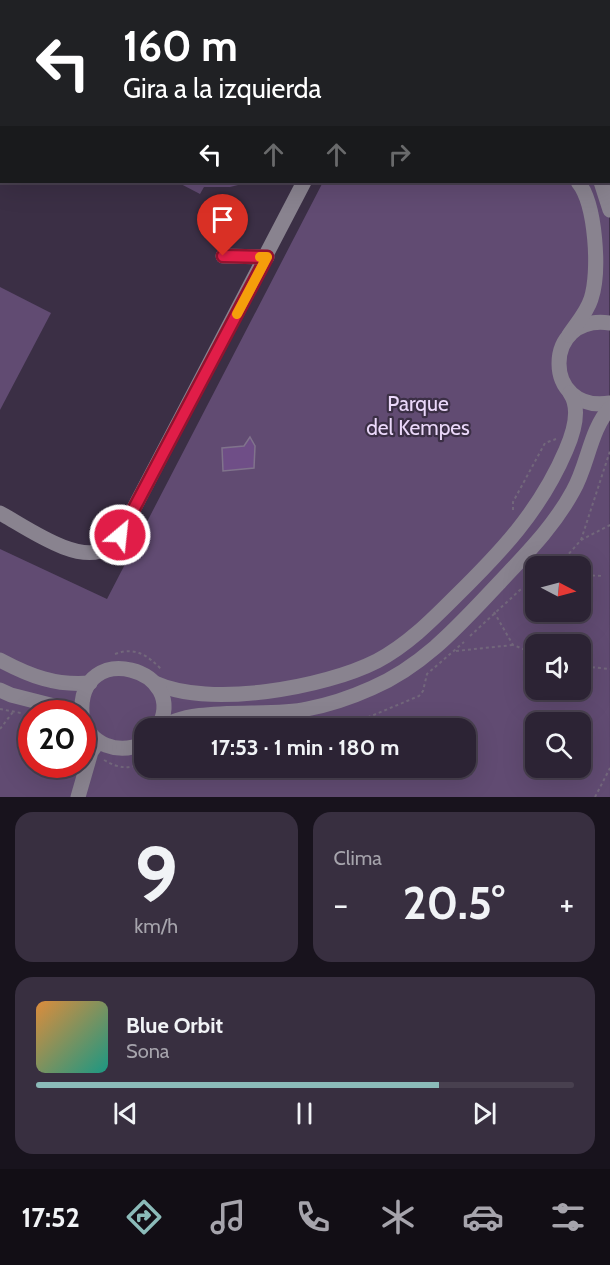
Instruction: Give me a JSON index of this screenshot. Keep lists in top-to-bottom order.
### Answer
{
  "parks": ["Parque del Kempes"],
  "north": "right",
  "page": {
    "turn": ["160 m", "Gira a la izquierda"],
    "limit": "20",
    "trip": "17:53 · 1 min · 180 m",
    "tile": [
      ["9", "km/h"],
      "Clima"
    ],
    "heat": ["−", "20.5°", "+"],
    "song": ["Blue Orbit", "Sona"],
    "tabs": "17:52"
  }
}
